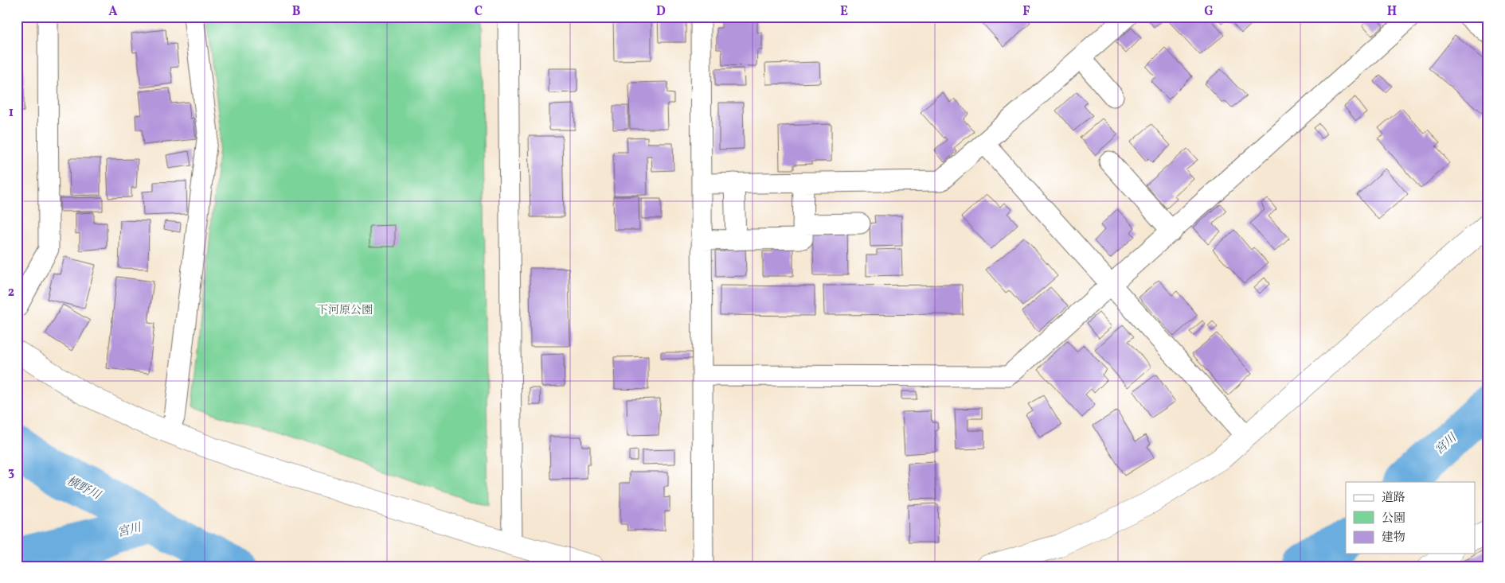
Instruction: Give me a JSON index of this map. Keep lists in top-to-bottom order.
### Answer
{
  "water": ["宮川", "横野川"],
  "parks": ["下河原公園"],
  "legend": ["道路", "公園", "建物"],
  "grid": {
    "columns": [
      "A",
      "B",
      "C",
      "D",
      "E",
      "F",
      "G",
      "H"
    ],
    "rows": ["1", "2", "3"]
  }
}
